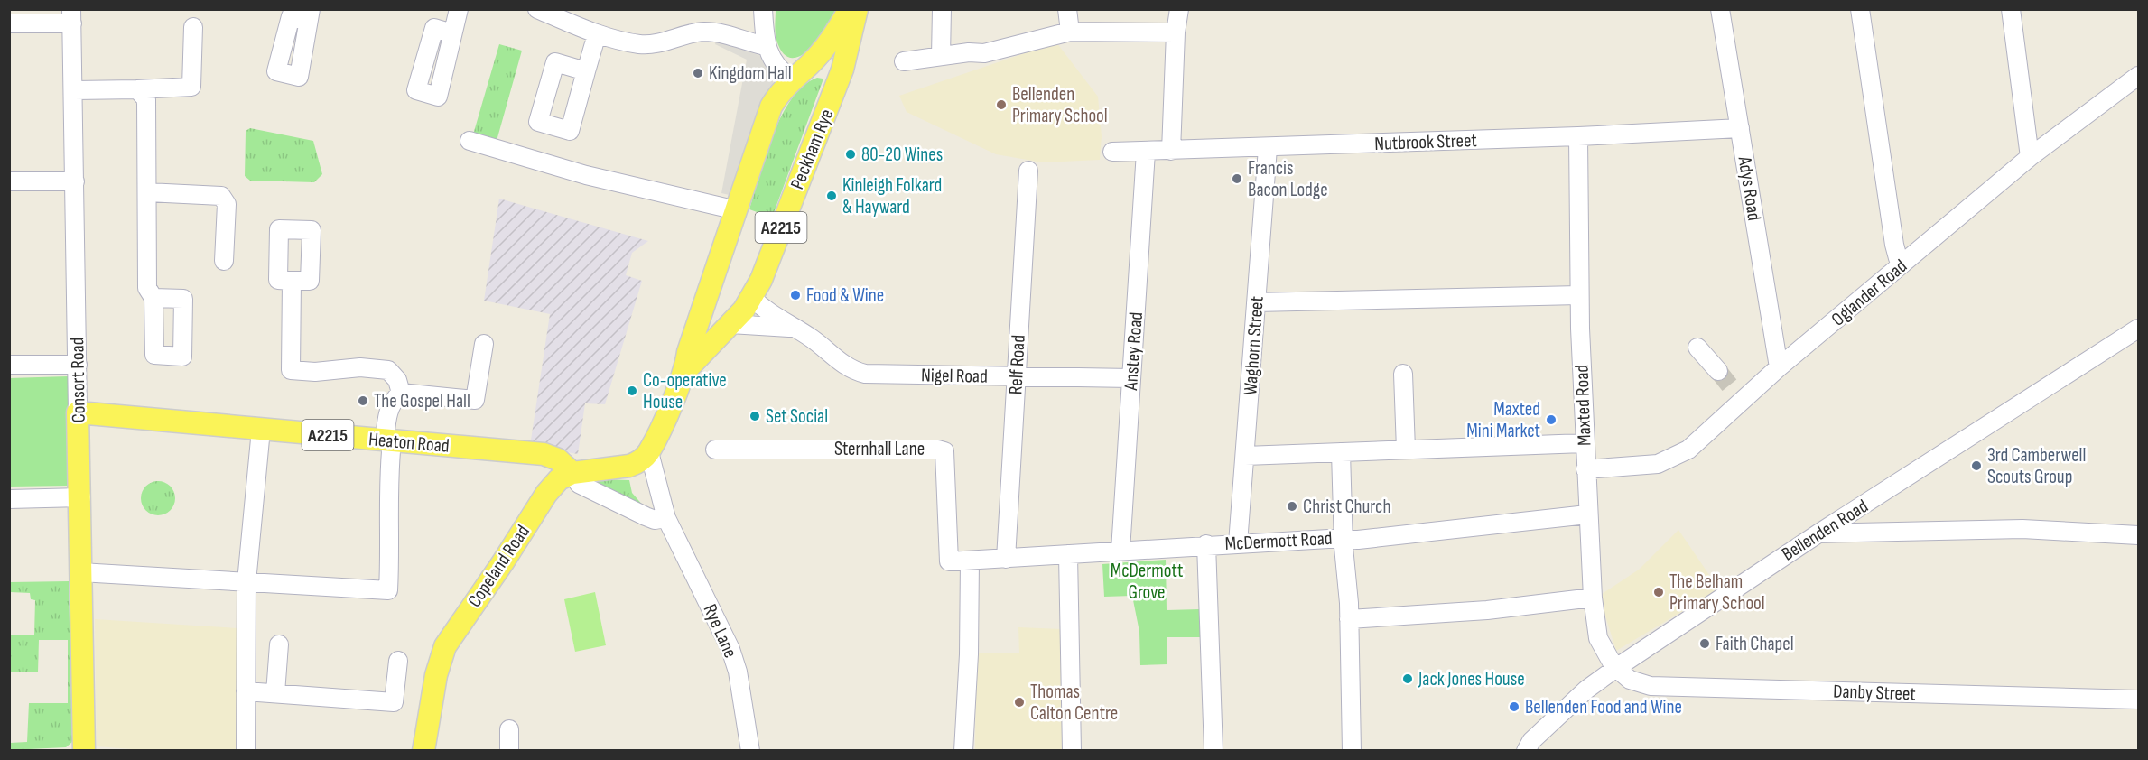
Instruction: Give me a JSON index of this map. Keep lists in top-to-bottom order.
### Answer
{
  "streets": {
    "main road": [
      "Peckham Rye",
      "A2215",
      "Consort Road",
      "Heaton Road",
      "Copeland Road"
    ],
    "street": [
      "Nutbrook Street",
      "Adys Road",
      "Oglander Road",
      "Waghorn Street",
      "Anstey Road",
      "Relf Road",
      "Nigel Road",
      "Maxted Road",
      "Sternhall Lane",
      "Bellenden Road",
      "McDermott Road",
      "Rye Lane",
      "Danby Street"
    ]
  },
  "crossings": [
    ["Nutbrook Street", "Adys Road"],
    ["Nutbrook Street", "Waghorn Street"],
    ["Nutbrook Street", "Anstey Road"],
    ["Nutbrook Street", "Maxted Road"],
    ["Peckham Rye", "A2215"],
    ["Adys Road", "Oglander Road"],
    ["A2215", "Copeland Road"],
    ["A2215", "Rye Lane"],
    ["Oglander Road", "Maxted Road"],
    ["Waghorn Street", "McDermott Road"],
    ["Anstey Road", "Nigel Road"],
    ["Anstey Road", "McDermott Road"],
    ["Relf Road", "Nigel Road"],
    ["Relf Road", "McDermott Road"],
    ["Consort Road", "Heaton Road"],
    ["Maxted Road", "Bellenden Road"],
    ["Maxted Road", "McDermott Road"],
    ["Maxted Road", "Danby Street"],
    ["Heaton Road", "Copeland Road"],
    ["Sternhall Lane", "McDermott Road"],
    ["Bellenden Road", "Danby Street"],
    ["Copeland Road", "Rye Lane"]
  ],
  "parks": ["McDermott Grove"],
  "places": [
    "Kingdom Hall",
    "Bellenden Primary School",
    "80-20 Wines",
    "Francis Bacon Lodge",
    "Kinleigh Folkard & Hayward",
    "Food & Wine",
    "Co-operative House",
    "The Gospel Hall",
    "Set Social",
    "Maxted Mini Market",
    "3rd Camberwell Scouts Group",
    "Christ Church",
    "The Belham Primary School",
    "Faith Chapel",
    "Jack Jones House",
    "Thomas Calton Centre",
    "Bellenden Food and Wine"
  ]
}
